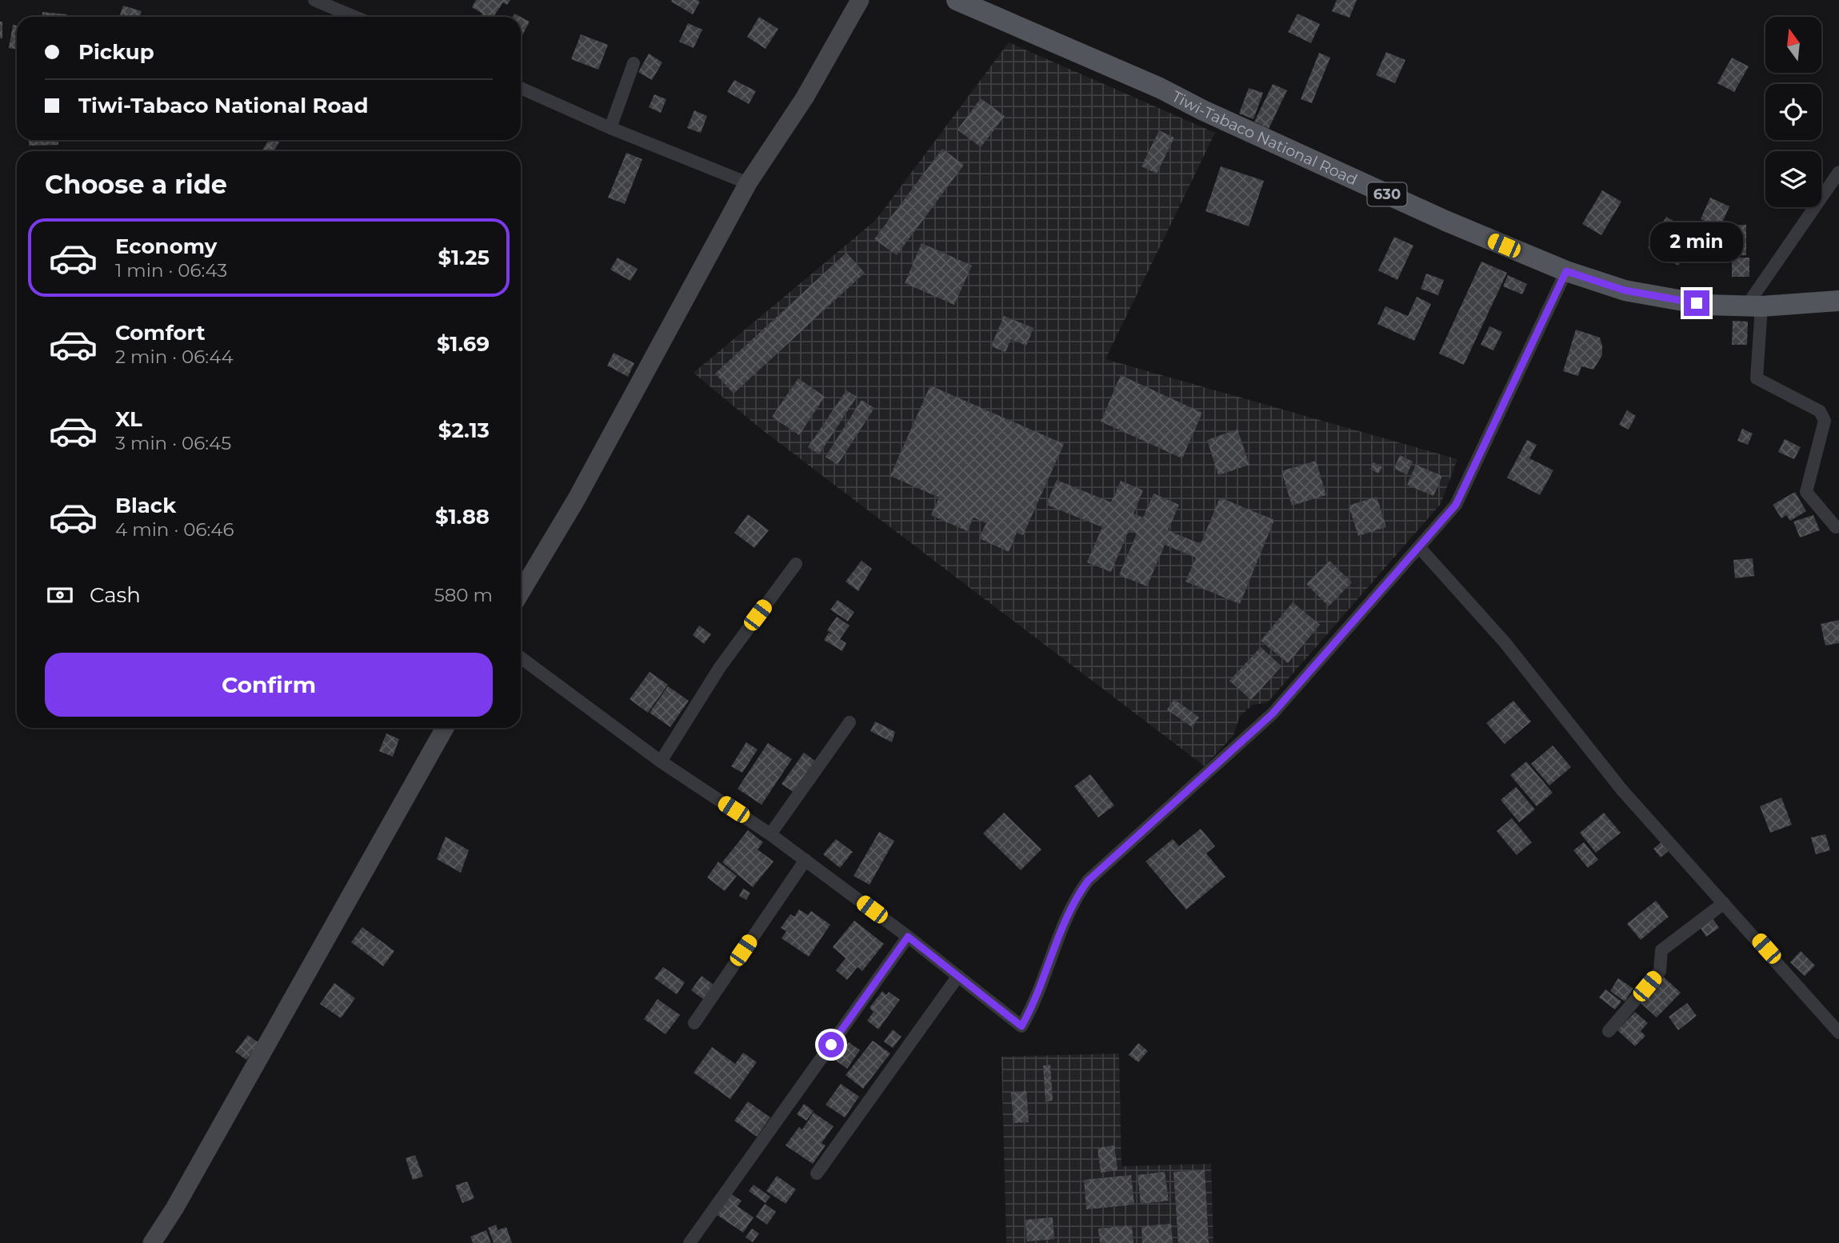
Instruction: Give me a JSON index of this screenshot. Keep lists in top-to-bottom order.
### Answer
{
  "streets": {
    "main road": ["Tiwi-Tabaco National Road", "630"]
  },
  "north": "top",
  "page": {
    "banner": ["Pickup", "Tiwi-Tabaco National Road"],
    "heading": "Choose a ride",
    "list": [
      {
        "name": "Economy",
        "note": "1 min · 06:43",
        "value": "$1.25"
      },
      {
        "name": "Comfort",
        "note": "2 min · 06:44",
        "value": "$1.69"
      },
      {
        "name": "XL",
        "note": "3 min · 06:45",
        "value": "$2.13"
      },
      {
        "name": "Black",
        "note": "4 min · 06:46",
        "value": "$1.88"
      }
    ],
    "bubble": "2 min",
    "pay": ["Cash", "580 m"],
    "buttons": "Confirm"
  }
}
